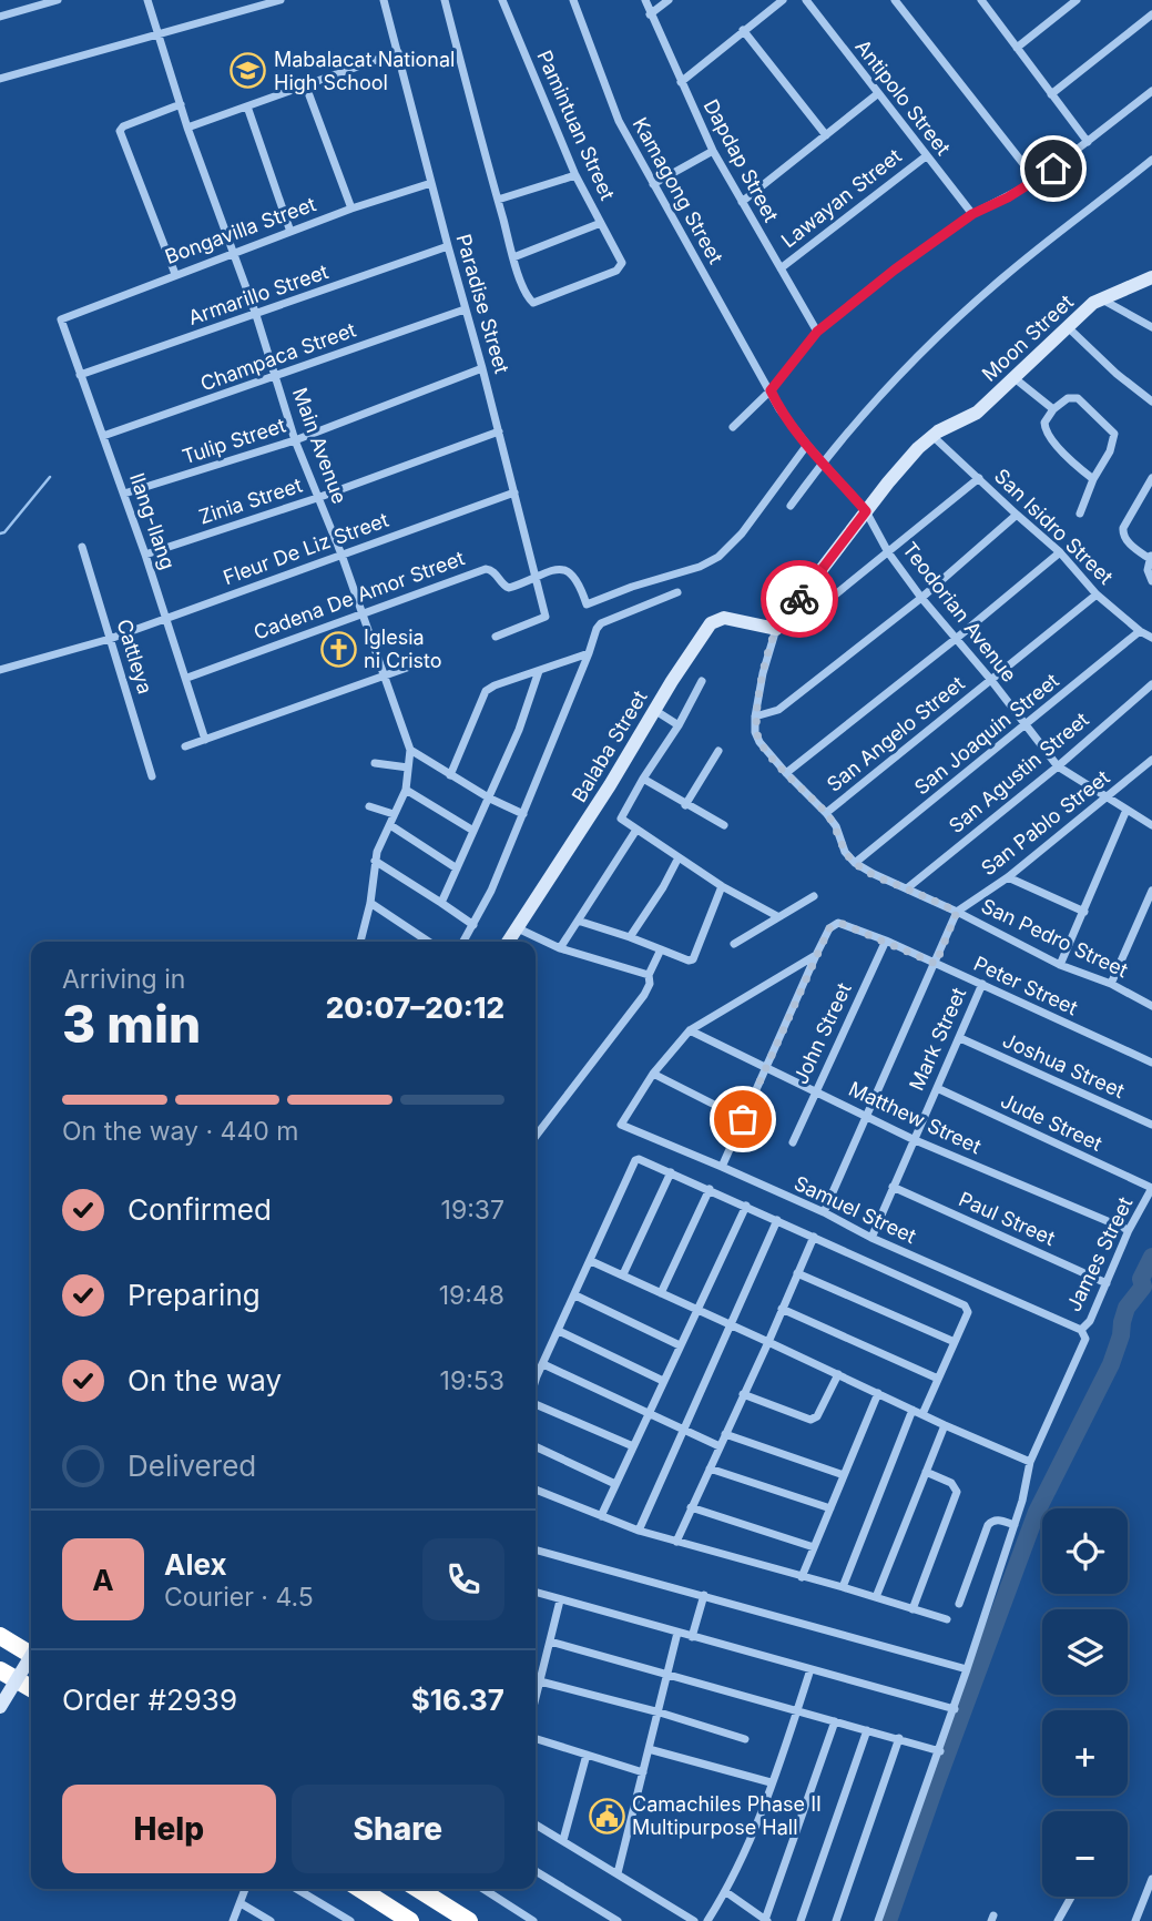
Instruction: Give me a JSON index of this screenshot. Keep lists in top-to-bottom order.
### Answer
{
  "streets": {
    "street": [
      "Antipolo Street",
      "Pamintuan Street",
      "Dapdap Street",
      "Kamagong Street",
      "Lawayan Street",
      "Bongavilla Street",
      "Armarillo Street",
      "Paradise Street",
      "Moon Street",
      "Champaca Street",
      "Tulip Street",
      "Main Avenue",
      "Zinia Street",
      "Ilang-Ilang",
      "San Isidro Street",
      "Fleur De Liz Street",
      "Cadena De Amor Street",
      "Teodorian Avenue",
      "Cattleya",
      "San Angelo Street",
      "San Joaquin Street",
      "Balaba Street",
      "San Agustin Street",
      "San Pablo Street",
      "San Pedro Street",
      "Peter Street",
      "John Street",
      "Mark Street",
      "Joshua Street",
      "Matthew Street",
      "Jude Street",
      "Samuel Street",
      "Paul Street",
      "James Street"
    ]
  },
  "crossings": [
    ["Antipolo Street", "Lawayan Street"],
    ["Dapdap Street", "Lawayan Street"],
    ["Kamagong Street", "Teodorian Avenue"],
    ["Bongavilla Street", "Paradise Street"],
    ["Bongavilla Street", "Main Avenue"],
    ["Bongavilla Street", "Ilang-Ilang"],
    ["Armarillo Street", "Paradise Street"],
    ["Armarillo Street", "Main Avenue"],
    ["Armarillo Street", "Ilang-Ilang"],
    ["Paradise Street", "Champaca Street"],
    ["Paradise Street", "Tulip Street"],
    ["Paradise Street", "Zinia Street"],
    ["Paradise Street", "Fleur De Liz Street"],
    ["Paradise Street", "Cadena De Amor Street"],
    ["Moon Street", "San Isidro Street"],
    ["Moon Street", "Teodorian Avenue"],
    ["Moon Street", "Balaba Street"],
    ["Champaca Street", "Main Avenue"],
    ["Champaca Street", "Ilang-Ilang"],
    ["Tulip Street", "Main Avenue"],
    ["Tulip Street", "Ilang-Ilang"],
    ["Main Avenue", "Zinia Street"],
    ["Main Avenue", "Fleur De Liz Street"],
    ["Main Avenue", "Cadena De Amor Street"],
    ["Zinia Street", "Ilang-Ilang"],
    ["Ilang-Ilang", "Fleur De Liz Street"],
    ["Ilang-Ilang", "Cadena De Amor Street"],
    ["San Isidro Street", "San Angelo Street"],
    ["San Isidro Street", "San Joaquin Street"],
    ["Fleur De Liz Street", "Cattleya"],
    ["Teodorian Avenue", "San Angelo Street"],
    ["Teodorian Avenue", "San Joaquin Street"],
    ["Teodorian Avenue", "San Agustin Street"],
    ["Teodorian Avenue", "San Pablo Street"],
    ["San Joaquin Street", "San Pedro Street"],
    ["San Agustin Street", "San Pedro Street"],
    ["San Pablo Street", "San Pedro Street"],
    ["Peter Street", "John Street"],
    ["Peter Street", "Mark Street"],
    ["John Street", "Matthew Street"],
    ["Mark Street", "Joshua Street"],
    ["Mark Street", "Matthew Street"],
    ["Mark Street", "Jude Street"],
    ["Mark Street", "Samuel Street"],
    ["Mark Street", "Paul Street"],
    ["Matthew Street", "James Street"],
    ["Jude Street", "James Street"],
    ["Samuel Street", "James Street"],
    ["Paul Street", "James Street"]
  ],
  "places": {
    "school or university": ["Mabalacat National High School"],
    "church": ["Iglesia ni Cristo"],
    "public building": ["Camachiles Phase II Multipurpose Hall"]
  },
  "page": {
    "heading": ["3 min", "Arriving in", "20:07–20:12"],
    "panel": [
      "Alex",
      "Courier · 4.5",
      "Order #2939",
      "$16.37"
    ],
    "bar": "On the way · 440 m",
    "list": [
      ["Confirmed", "19:37"],
      ["Preparing", "19:48"],
      ["On the way", "19:53"],
      "Delivered"
    ],
    "map_buttons": ["+", "−"],
    "round": "A",
    "buttons": ["Help", "Share"]
  }
}
